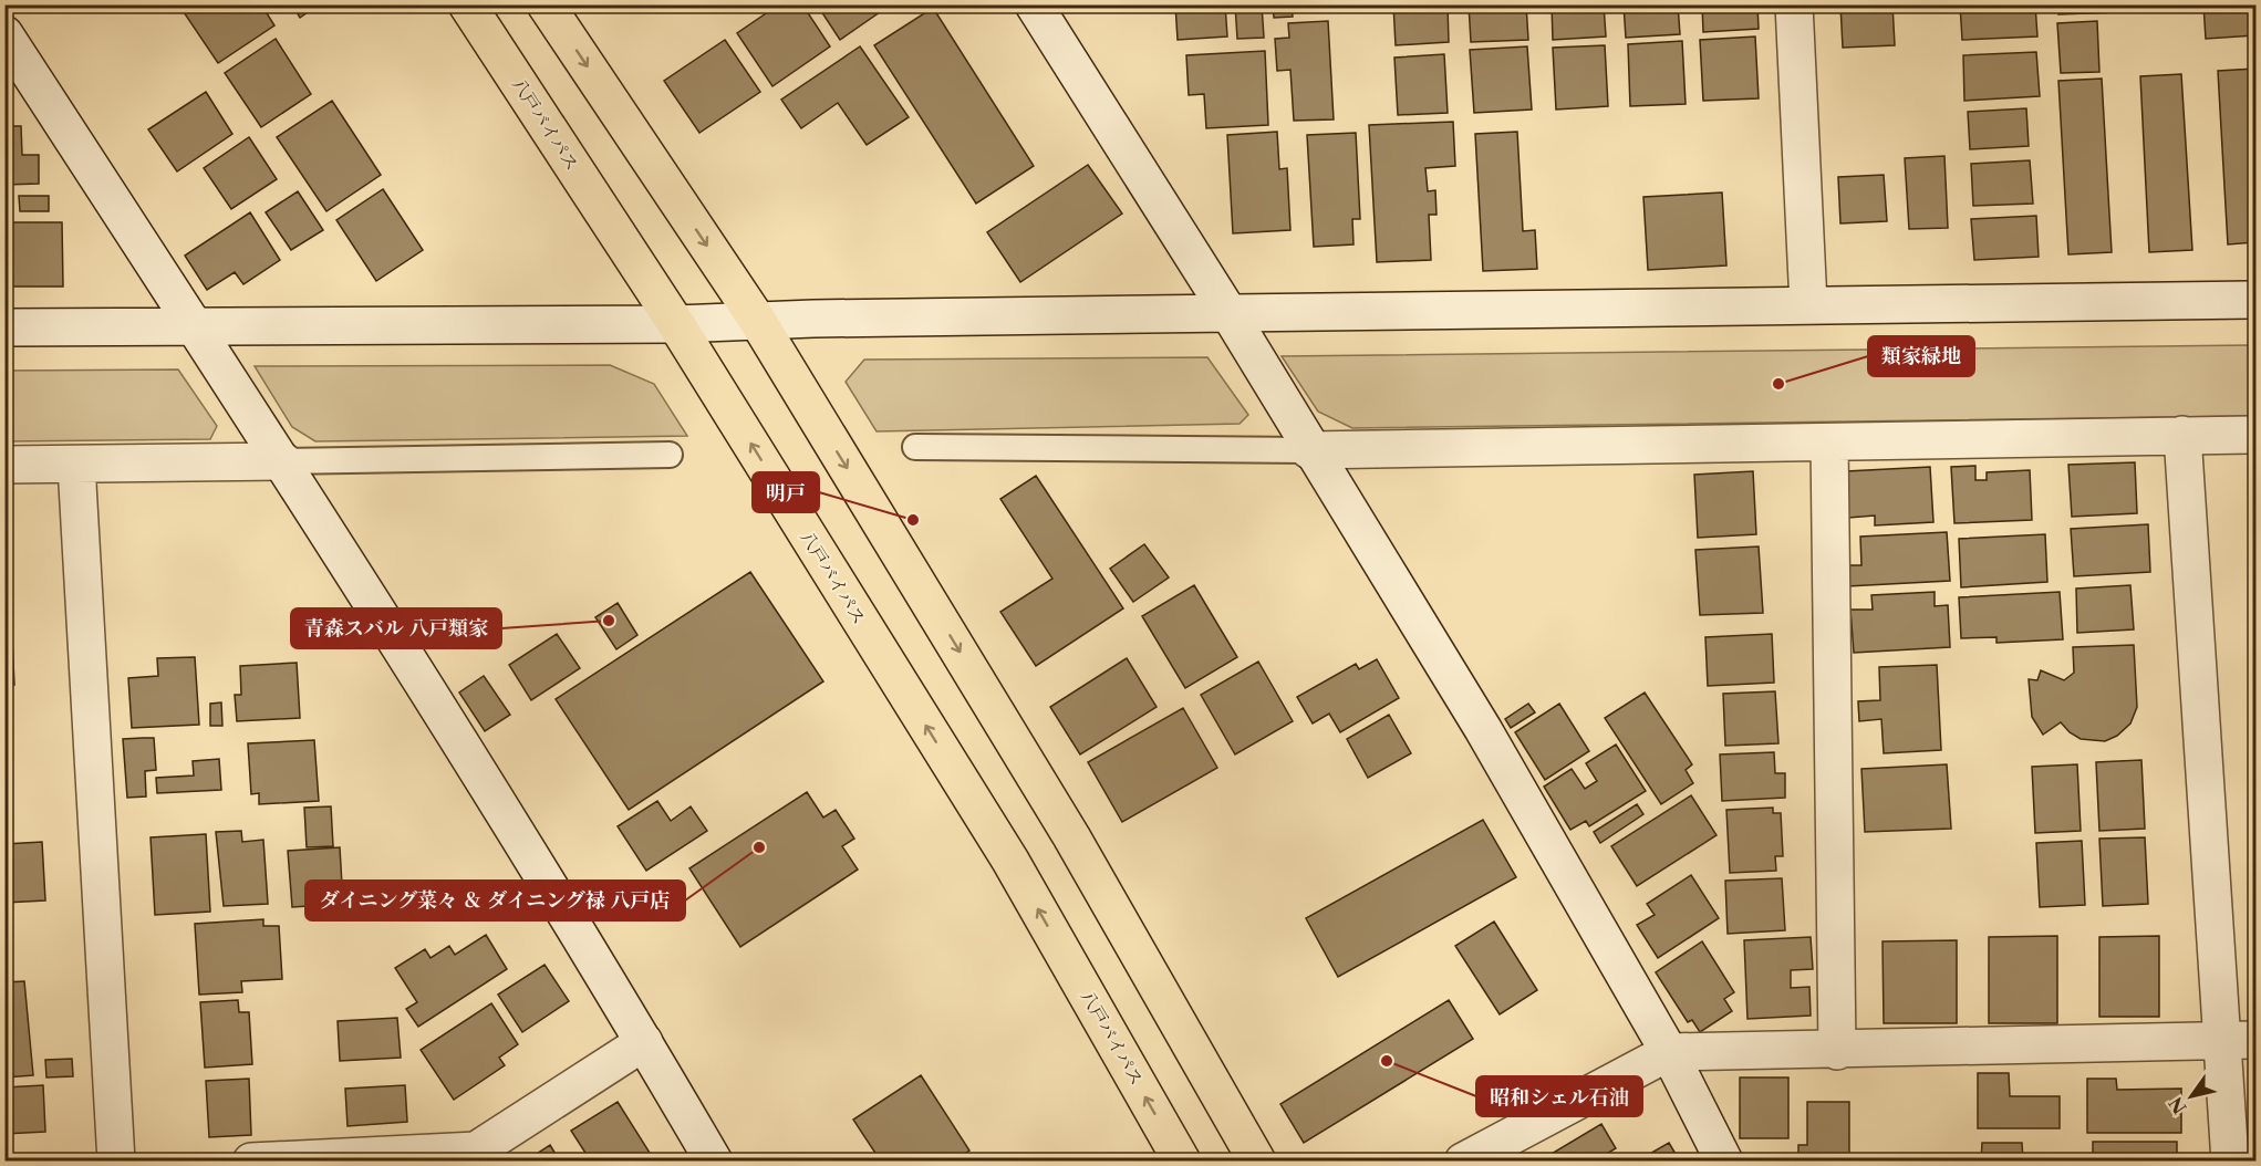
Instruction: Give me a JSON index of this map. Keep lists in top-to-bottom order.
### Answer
{
  "streets": {
    "highway": ["八戸バイパス"]
  },
  "places": [
    "類家緑地",
    "明戸",
    "青森スバル 八戸類家",
    "ダイニング菜々 ＆ ダイニング禄 八戸店",
    "昭和シェル石油"
  ],
  "north": "bottom left"
}
